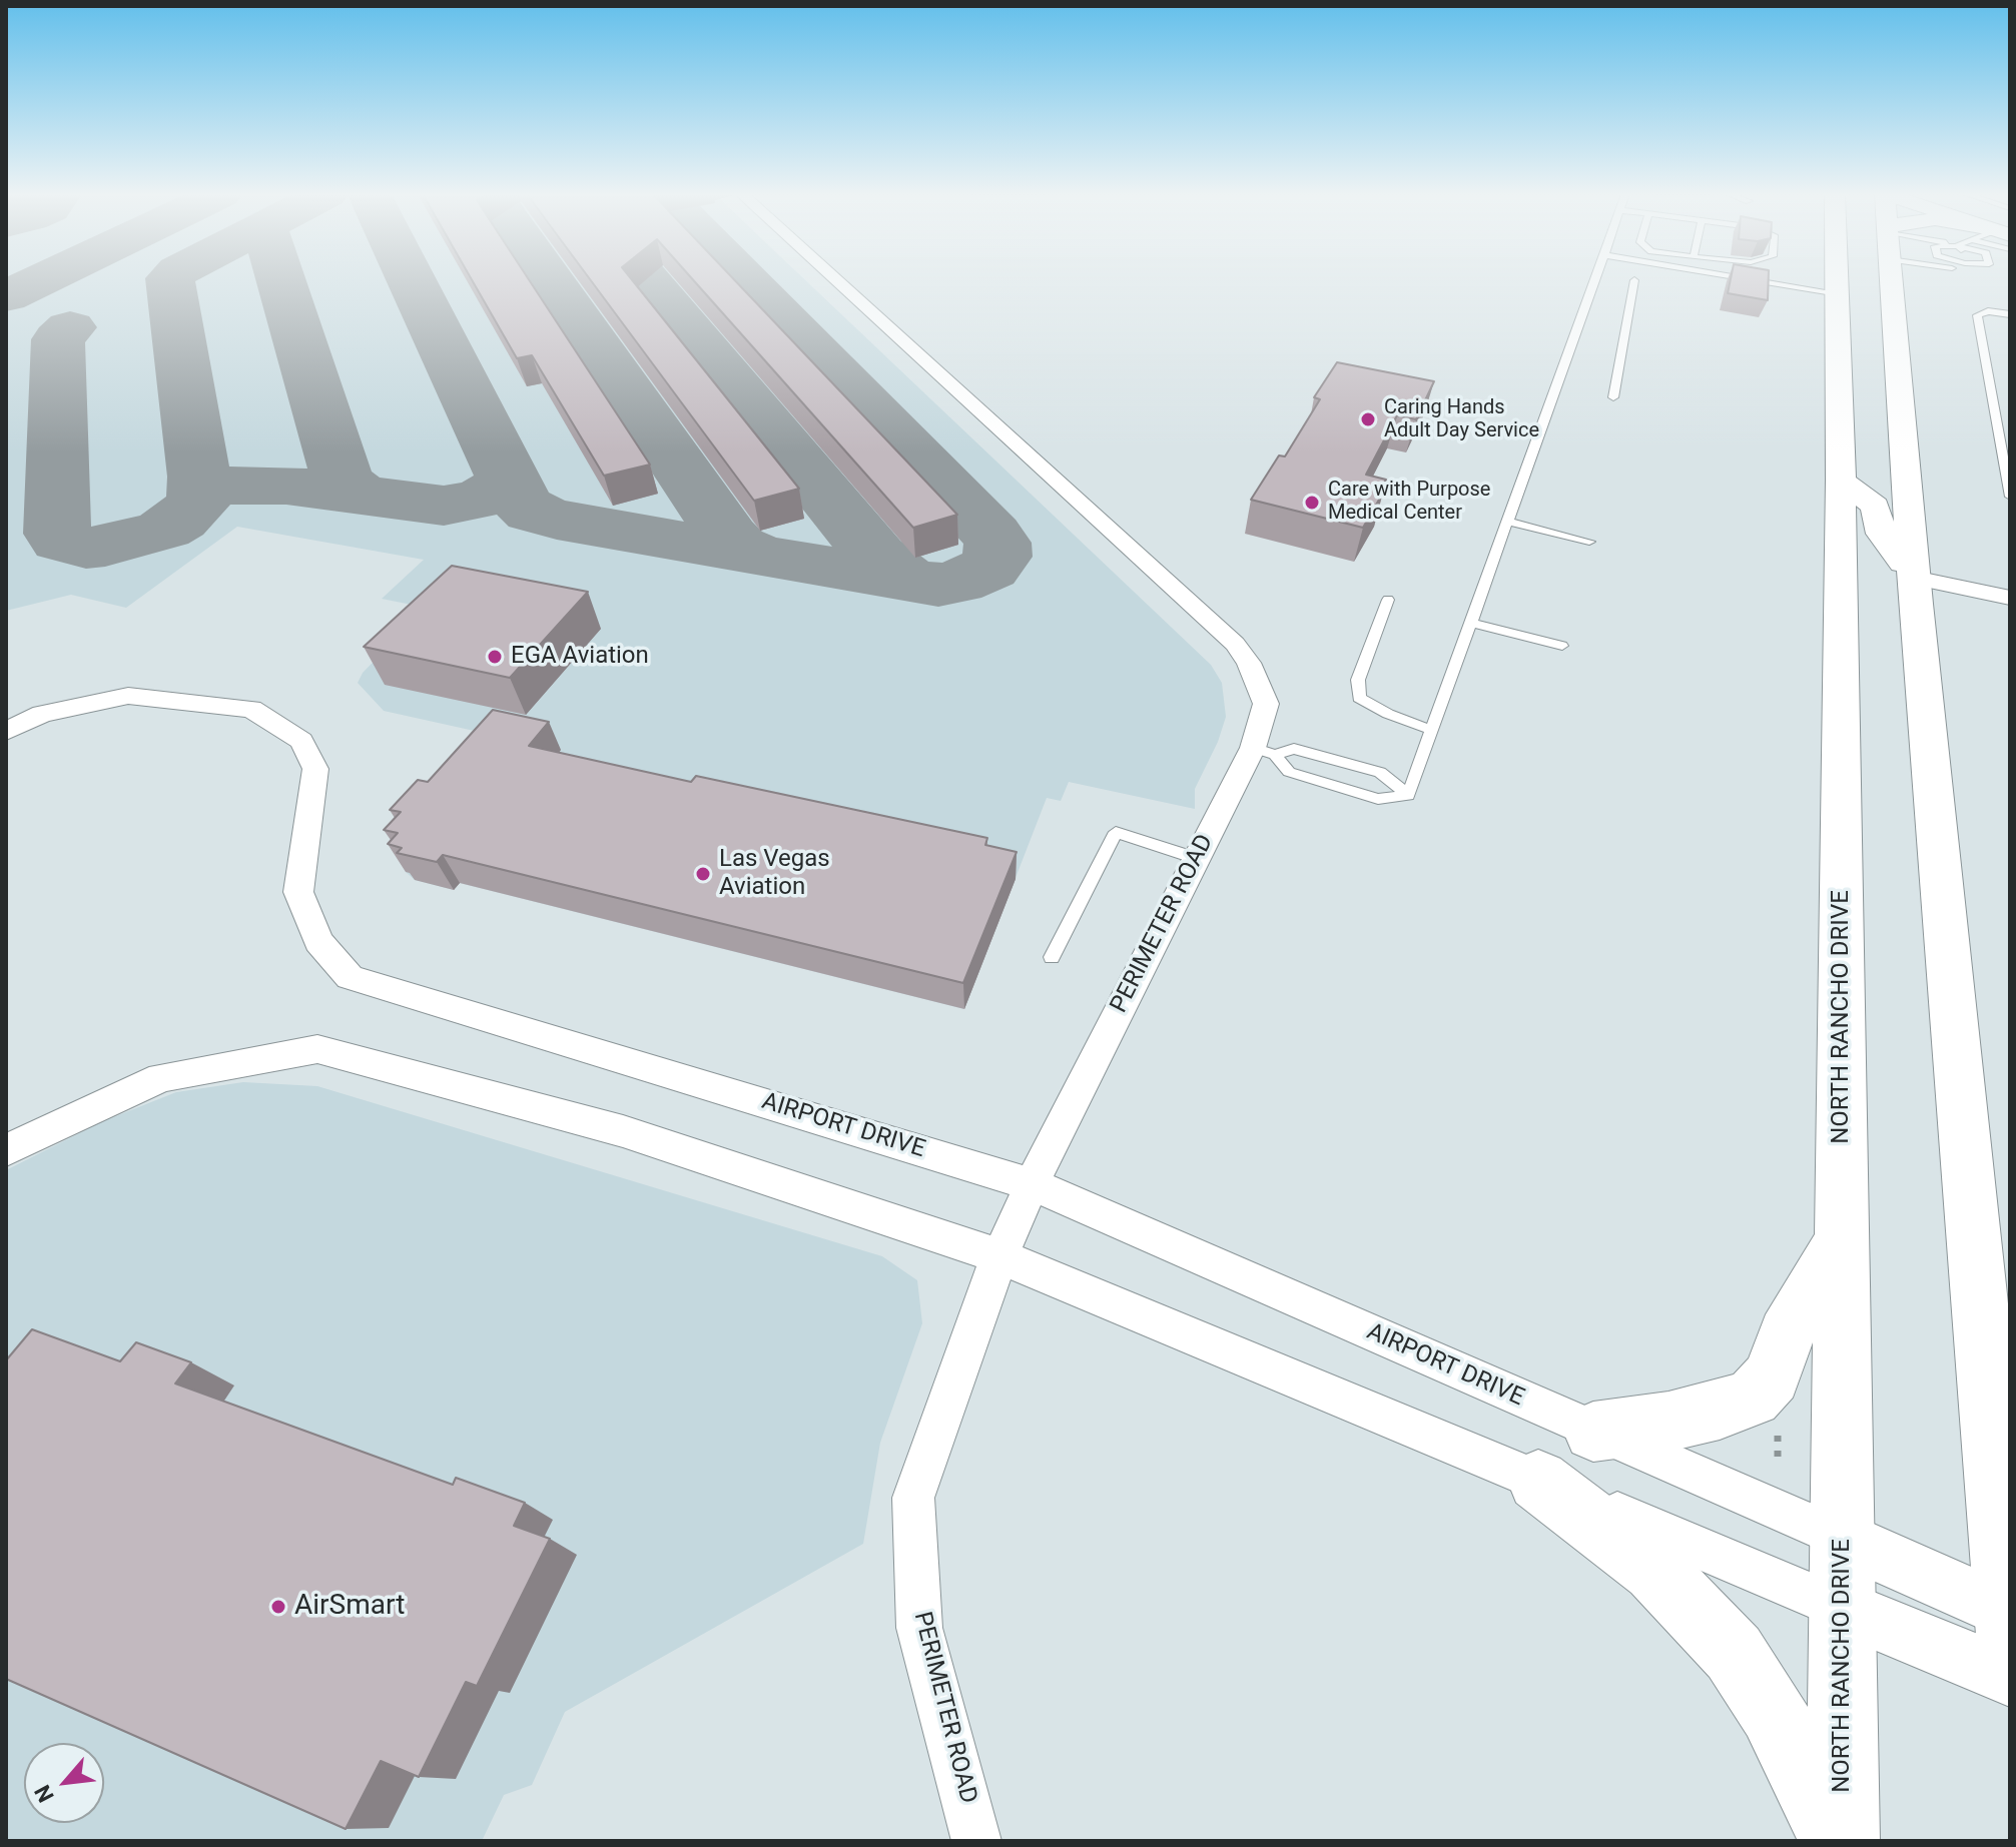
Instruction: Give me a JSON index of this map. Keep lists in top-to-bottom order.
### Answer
{
  "streets": {
    "main road": ["NORTH RANCHO DRIVE"],
    "street": ["PERIMETER ROAD", "AIRPORT DRIVE"]
  },
  "crossings": [
    ["PERIMETER ROAD", "AIRPORT DRIVE"],
    ["NORTH RANCHO DRIVE", "AIRPORT DRIVE"]
  ],
  "places": [
    "Caring Hands Adult Day Service",
    "Care with Purpose Medical Center",
    "EGA Aviation",
    "Las Vegas Aviation",
    "AirSmart"
  ],
  "north": "bottom left"
}
